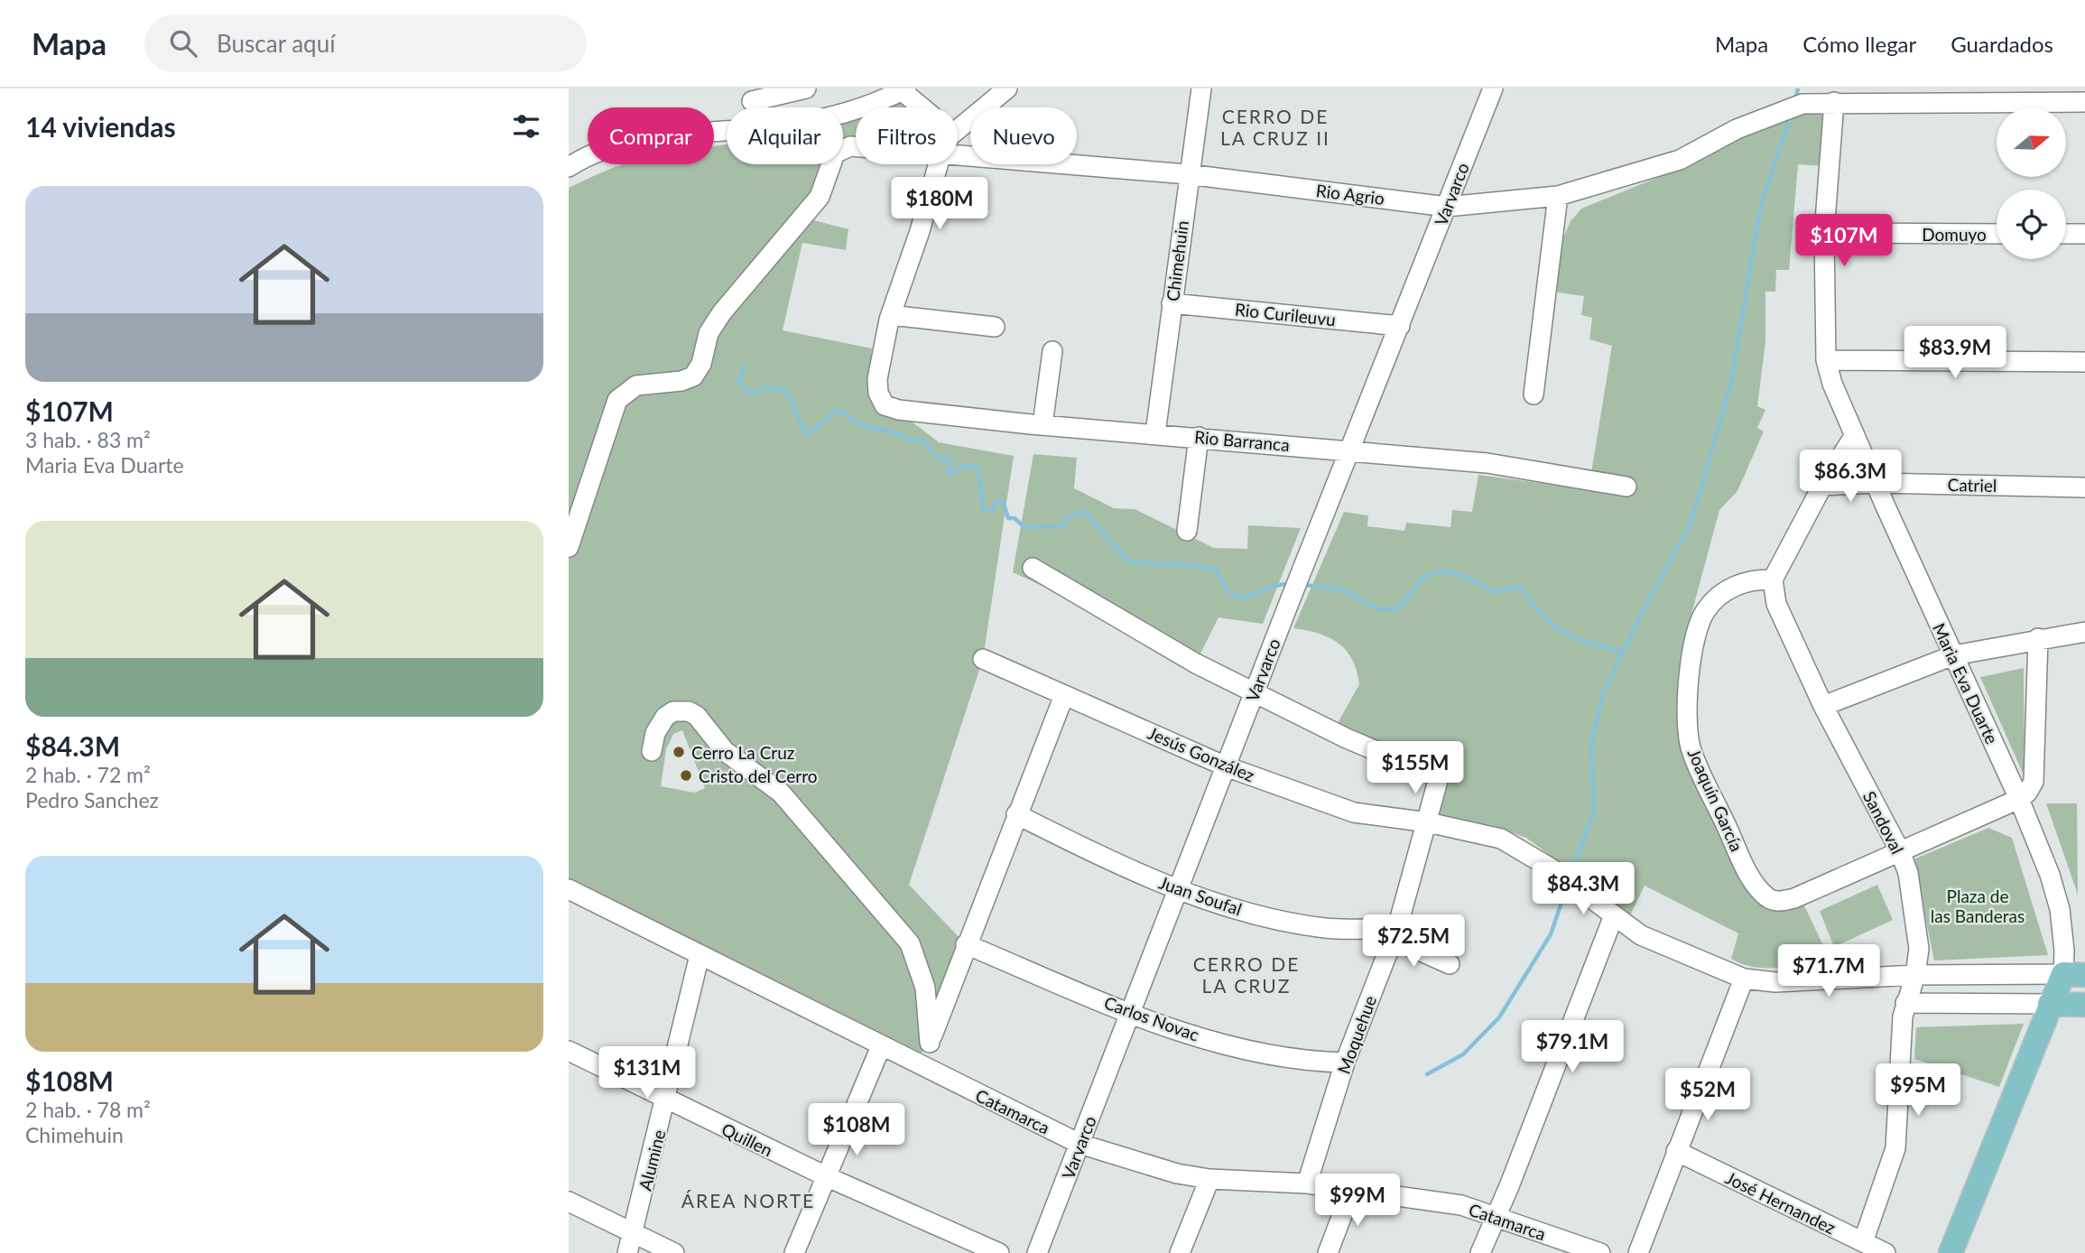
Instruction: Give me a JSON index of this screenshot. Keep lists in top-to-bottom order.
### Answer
{
  "streets": {
    "main road": ["Maria Eva Duarte"],
    "street": [
      "Rio Agrio",
      "Varvarco",
      "Domuyo",
      "Chimehuin",
      "Rio Curileuvu",
      "Rio Barranca",
      "Catriel",
      "Jesús González",
      "Joaquín García",
      "Sandoval",
      "Juan Soufal",
      "Carlos Novac",
      "Moquehue",
      "Catamarca",
      "Quillen",
      "Alumine",
      "José Hernandez"
    ]
  },
  "crossings": [
    ["Rio Agrio", "Varvarco"],
    ["Rio Agrio", "Chimehuin"],
    ["Rio Agrio", "Maria Eva Duarte"],
    ["Varvarco", "Rio Curileuvu"],
    ["Varvarco", "Rio Barranca"],
    ["Varvarco", "Jesús González"],
    ["Varvarco", "Juan Soufal"],
    ["Varvarco", "Carlos Novac"],
    ["Varvarco", "Moquehue"],
    ["Varvarco", "Catamarca"],
    ["Domuyo", "Maria Eva Duarte"],
    ["Chimehuin", "Rio Curileuvu"],
    ["Chimehuin", "Rio Barranca"],
    ["Catriel", "Maria Eva Duarte"],
    ["Maria Eva Duarte", "Jesús González"],
    ["Jesús González", "Sandoval"],
    ["Jesús González", "Moquehue"],
    ["Joaquín García", "Sandoval"],
    ["Sandoval", "José Hernandez"],
    ["Juan Soufal", "Moquehue"],
    ["Carlos Novac", "Moquehue"],
    ["Moquehue", "Catamarca"],
    ["Catamarca", "Alumine"],
    ["Quillen", "Alumine"]
  ],
  "districts": ["CERRO DE LA CRUZ II", "CERRO DE LA CRUZ", "ÁREA NORTE"],
  "parks": ["Plaza de las Banderas"],
  "places": ["Cerro La Cruz", "Cristo del Cerro"],
  "north": "right",
  "page": {
    "header": "Mapa",
    "search": "Buscar aquí",
    "nav": ["Mapa", "Cómo llegar", "Guardados"],
    "heading": "14 viviendas",
    "chip": [
      "Comprar",
      "Alquilar",
      "Filtros",
      "Nuevo"
    ],
    "list": [
      {
        "name": "$107M",
        "note": "3 hab. · 83 m² · Maria Eva Duarte"
      },
      {
        "name": "$84.3M",
        "note": "2 hab. · 72 m² · Pedro Sanchez"
      },
      {
        "name": "$108M",
        "note": "2 hab. · 78 m² · Chimehuin"
      }
    ],
    "price": [
      "$180M",
      "$107M",
      "$83.9M",
      "$86.3M",
      "$155M",
      "$84.3M",
      "$72.5M",
      "$71.7M",
      "$79.1M",
      "$131M",
      "$95M",
      "$52M",
      "$108M",
      "$99M"
    ]
  }
}
